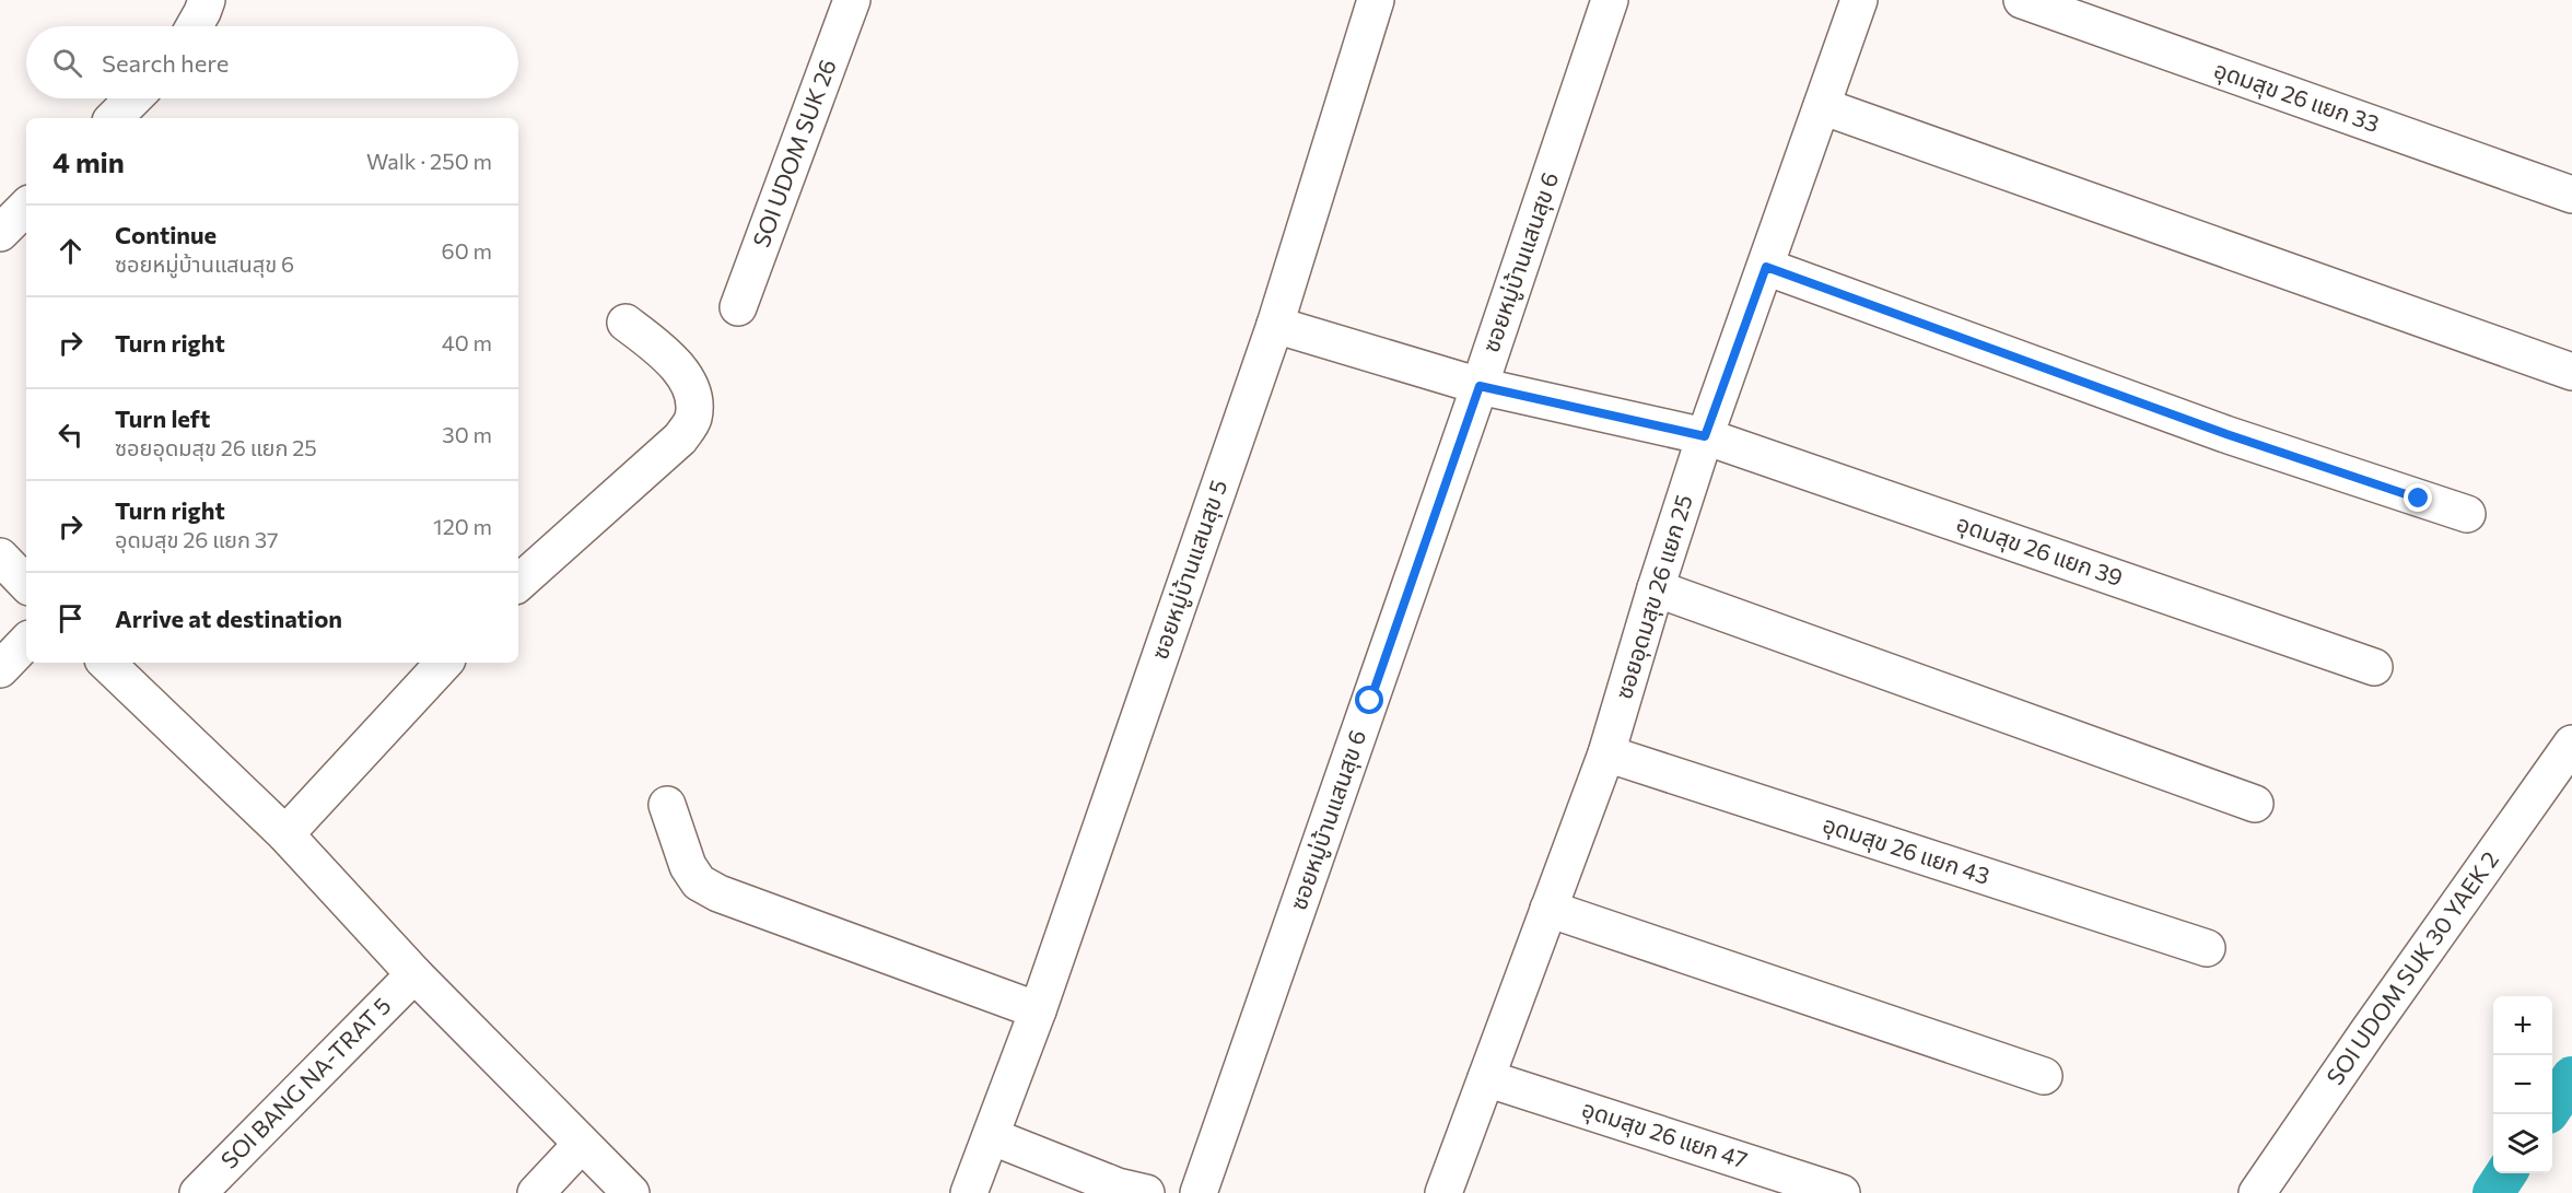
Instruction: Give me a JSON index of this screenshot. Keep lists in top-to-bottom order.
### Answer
{
  "streets": {
    "street": [
      "อุดมสุข 26 แยก 33",
      "SOI UDOM SUK 26",
      "ซอยหมู่บ้านแสนสุข 6",
      "อุดมสุข 26 แยก 39",
      "ซอยหมู่บ้านแสนสุข 5",
      "ซอยอุดมสุข 26 แยก 25",
      "อุดมสุข 26 แยก 43",
      "SOI UDOM SUK 30 YAEK 2",
      "SOI BANG NA-TRAT 5",
      "อุดมสุข 26 แยก 47"
    ]
  },
  "crossings": [
    ["ซอยหมู่บ้านแสนสุข 6", "อุดมสุข 26 แยก 39"],
    ["อุดมสุข 26 แยก 39", "ซอยหมู่บ้านแสนสุข 5"],
    ["อุดมสุข 26 แยก 39", "ซอยอุดมสุข 26 แยก 25"],
    ["ซอยอุดมสุข 26 แยก 25", "อุดมสุข 26 แยก 43"],
    ["ซอยอุดมสุข 26 แยก 25", "อุดมสุข 26 แยก 47"]
  ],
  "page": {
    "search": "Search here",
    "heading": ["4 min", "Walk · 250 m"],
    "list": [
      ["Continue", "ซอยหมู่บ้านแสนสุข 6", "60 m"],
      ["Turn right", "40 m"],
      ["Turn left", "ซอยอุดมสุข 26 แยก 25", "30 m"],
      ["Turn right", "อุดมสุข 26 แยก 37", "120 m"],
      "Arrive at destination"
    ],
    "map_buttons": ["+", "−"]
  }
}
